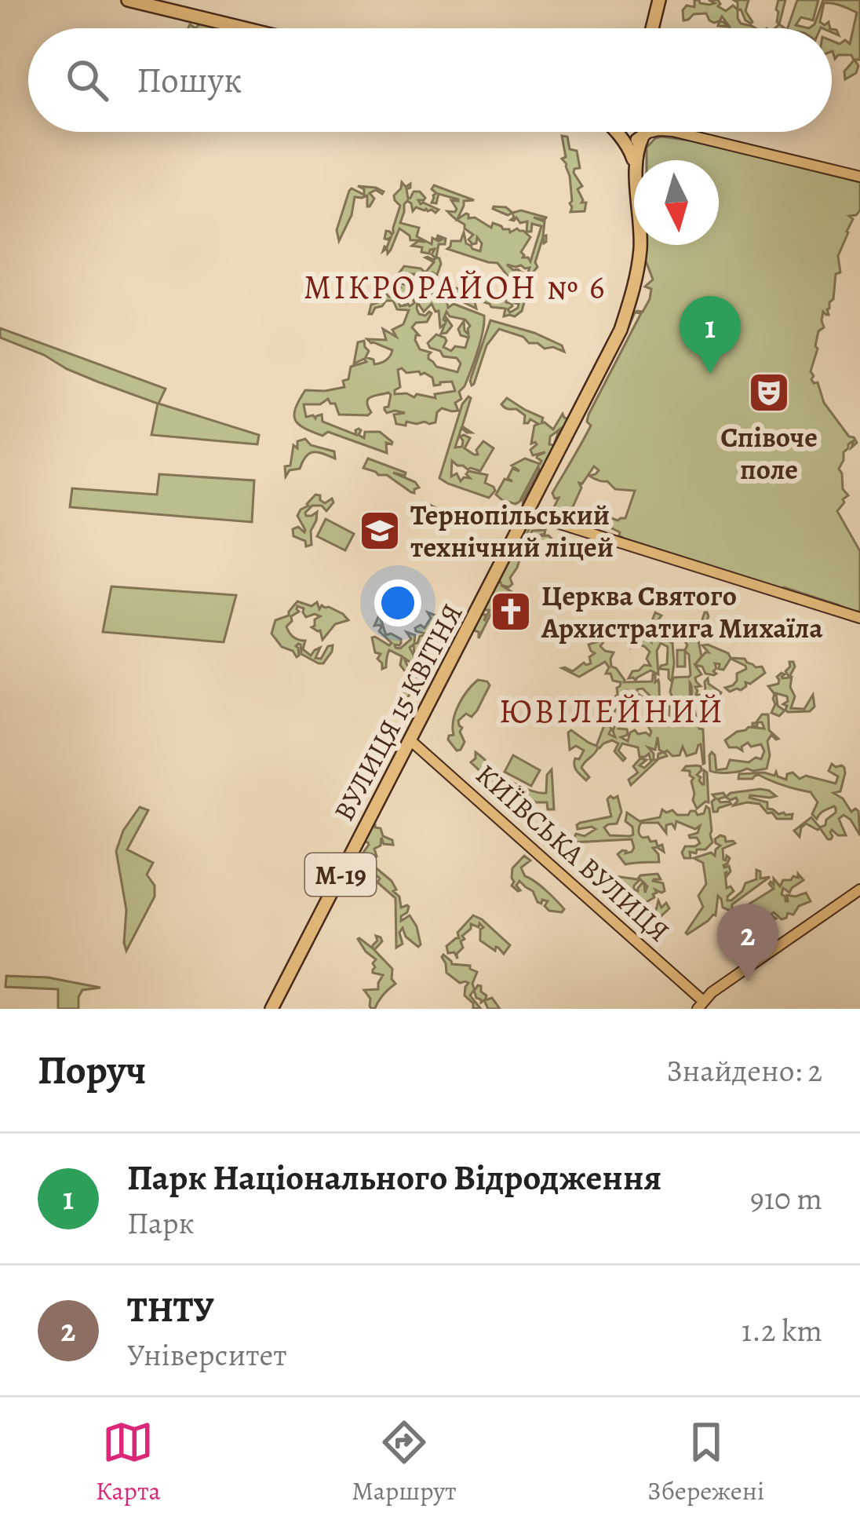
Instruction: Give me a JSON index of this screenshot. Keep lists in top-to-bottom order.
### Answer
{
  "streets": {
    "highway": ["ВУЛИЦЯ 15 КВІТНЯ", "М-19"],
    "main road": ["КИЇВСЬКА ВУЛИЦЯ"]
  },
  "crossings": [
    ["ВУЛИЦЯ 15 КВІТНЯ", "КИЇВСЬКА ВУЛИЦЯ"],
    ["ВУЛИЦЯ 15 КВІТНЯ", "М-19"]
  ],
  "districts": ["МІКРОРАЙОН № 6", "ЮВІЛЕЙНИЙ"],
  "places": {
    "theatre": ["Співоче поле"],
    "school or university": ["Тернопільський технічний ліцей"],
    "church": ["Церква Святого Архистратига Михаїла"]
  },
  "north": "bottom",
  "page": {
    "search": "Пошук",
    "pins": ["1", "2"],
    "heading": ["Поруч", "Знайдено: 2"],
    "list": [
      {
        "mark": "1",
        "name": "Парк Національного Відродження",
        "note": "Парк",
        "value": "910 m"
      },
      {
        "mark": "2",
        "name": "ТНТУ",
        "note": "Університет",
        "value": "1.2 km"
      }
    ],
    "nav": ["Карта", "Маршрут", "Збережені"]
  }
}
